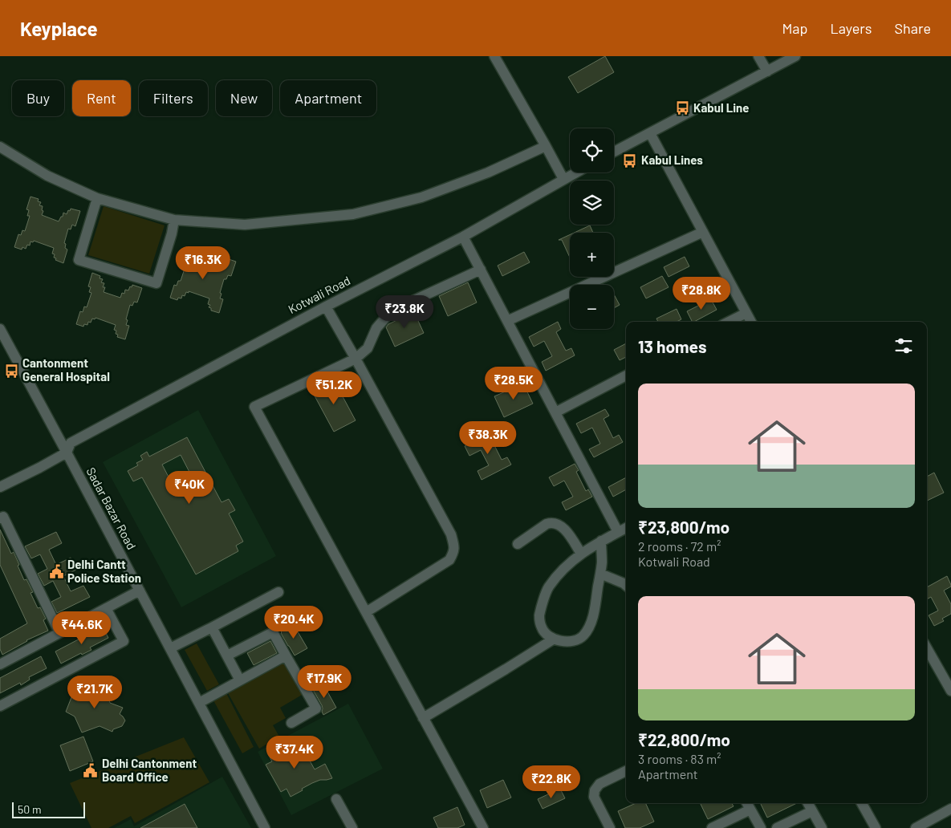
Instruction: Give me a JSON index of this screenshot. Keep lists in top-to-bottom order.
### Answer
{
  "streets": {
    "street": ["Kotwali Road", "Sadar Bazar Road"]
  },
  "crossings": [
    ["Kotwali Road", "Sadar Bazar Road"]
  ],
  "places": {
    "bus stop": ["Kabul Line", "Kabul Lines", "Cantonment General Hospital"],
    "public building": ["Delhi Cantt Police Station", "Delhi Cantonment Board Office"]
  },
  "scale_bar": "50 m",
  "page": {
    "header": "Keyplace",
    "nav": ["Map", "Layers", "Share"],
    "chip": [
      "Buy",
      "Rent",
      "Filters",
      "New",
      "Apartment"
    ],
    "map_buttons": ["+", "−"],
    "price": [
      "₹16.3K",
      "₹28.8K",
      "₹23.8K",
      "₹28.5K",
      "₹51.2K",
      "₹38.3K",
      "₹40K",
      "₹20.4K",
      "₹44.6K",
      "₹17.9K",
      "₹21.7K",
      "₹37.4K",
      "₹22.8K"
    ],
    "heading": "13 homes",
    "list": [
      {
        "name": "₹23,800/mo",
        "note": "2 rooms · 72 m² · Kotwali Road"
      },
      {
        "name": "₹22,800/mo",
        "note": "3 rooms · 83 m² · Apartment"
      }
    ],
    "scale": "50 m"
  }
}
